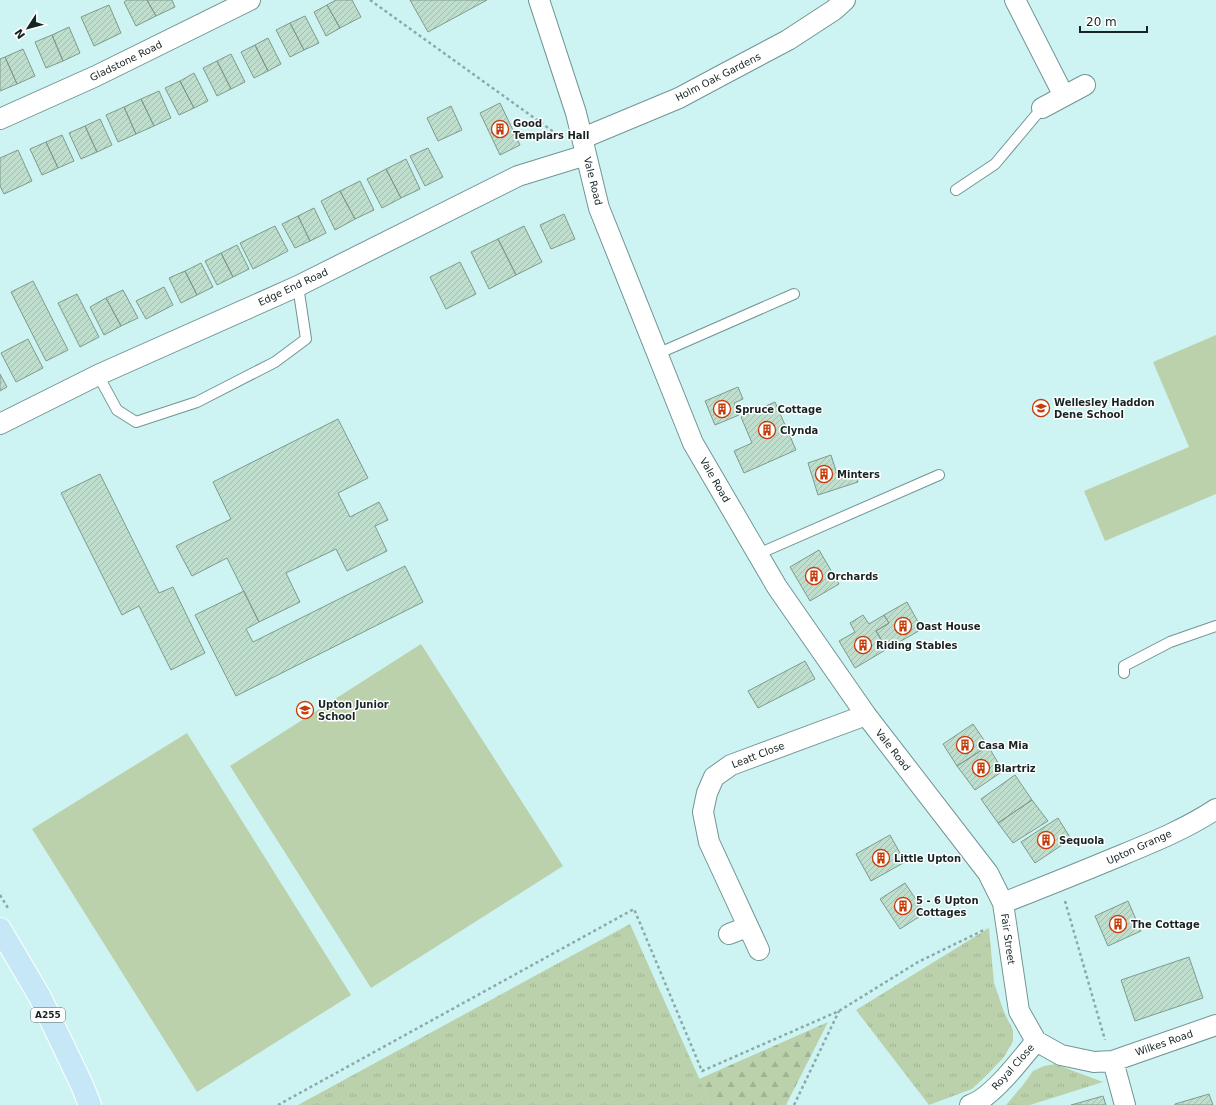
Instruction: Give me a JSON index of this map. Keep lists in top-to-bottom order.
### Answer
{
  "streets": {
    "main road": ["A255"],
    "street": [
      "Gladstone Road",
      "Holm Oak Gardens",
      "Vale Road",
      "Edge End Road",
      "Leatt Close",
      "Upton Grange",
      "Fair Street",
      "Wilkes Road",
      "Royal Close"
    ]
  },
  "crossings": [
    ["Holm Oak Gardens", "Vale Road"],
    ["Holm Oak Gardens", "Edge End Road"],
    ["Vale Road", "Edge End Road"],
    ["Vale Road", "Leatt Close"],
    ["Vale Road", "Fair Street"],
    ["Upton Grange", "Fair Street"],
    ["Fair Street", "Royal Close"]
  ],
  "places": {
    "building": [
      "Good Templars Hall",
      "Spruce Cottage",
      "Clynda",
      "Minters",
      "Orchards",
      "Oast House",
      "Riding Stables",
      "Casa Mia",
      "Blartriz",
      "Sequola",
      "Little Upton",
      "5 - 6 Upton Cottages",
      "The Cottage"
    ],
    "school or university": ["Wellesley Haddon Dene School", "Upton Junior School"]
  },
  "scale_bar": "20 m",
  "north": "bottom left"
}
